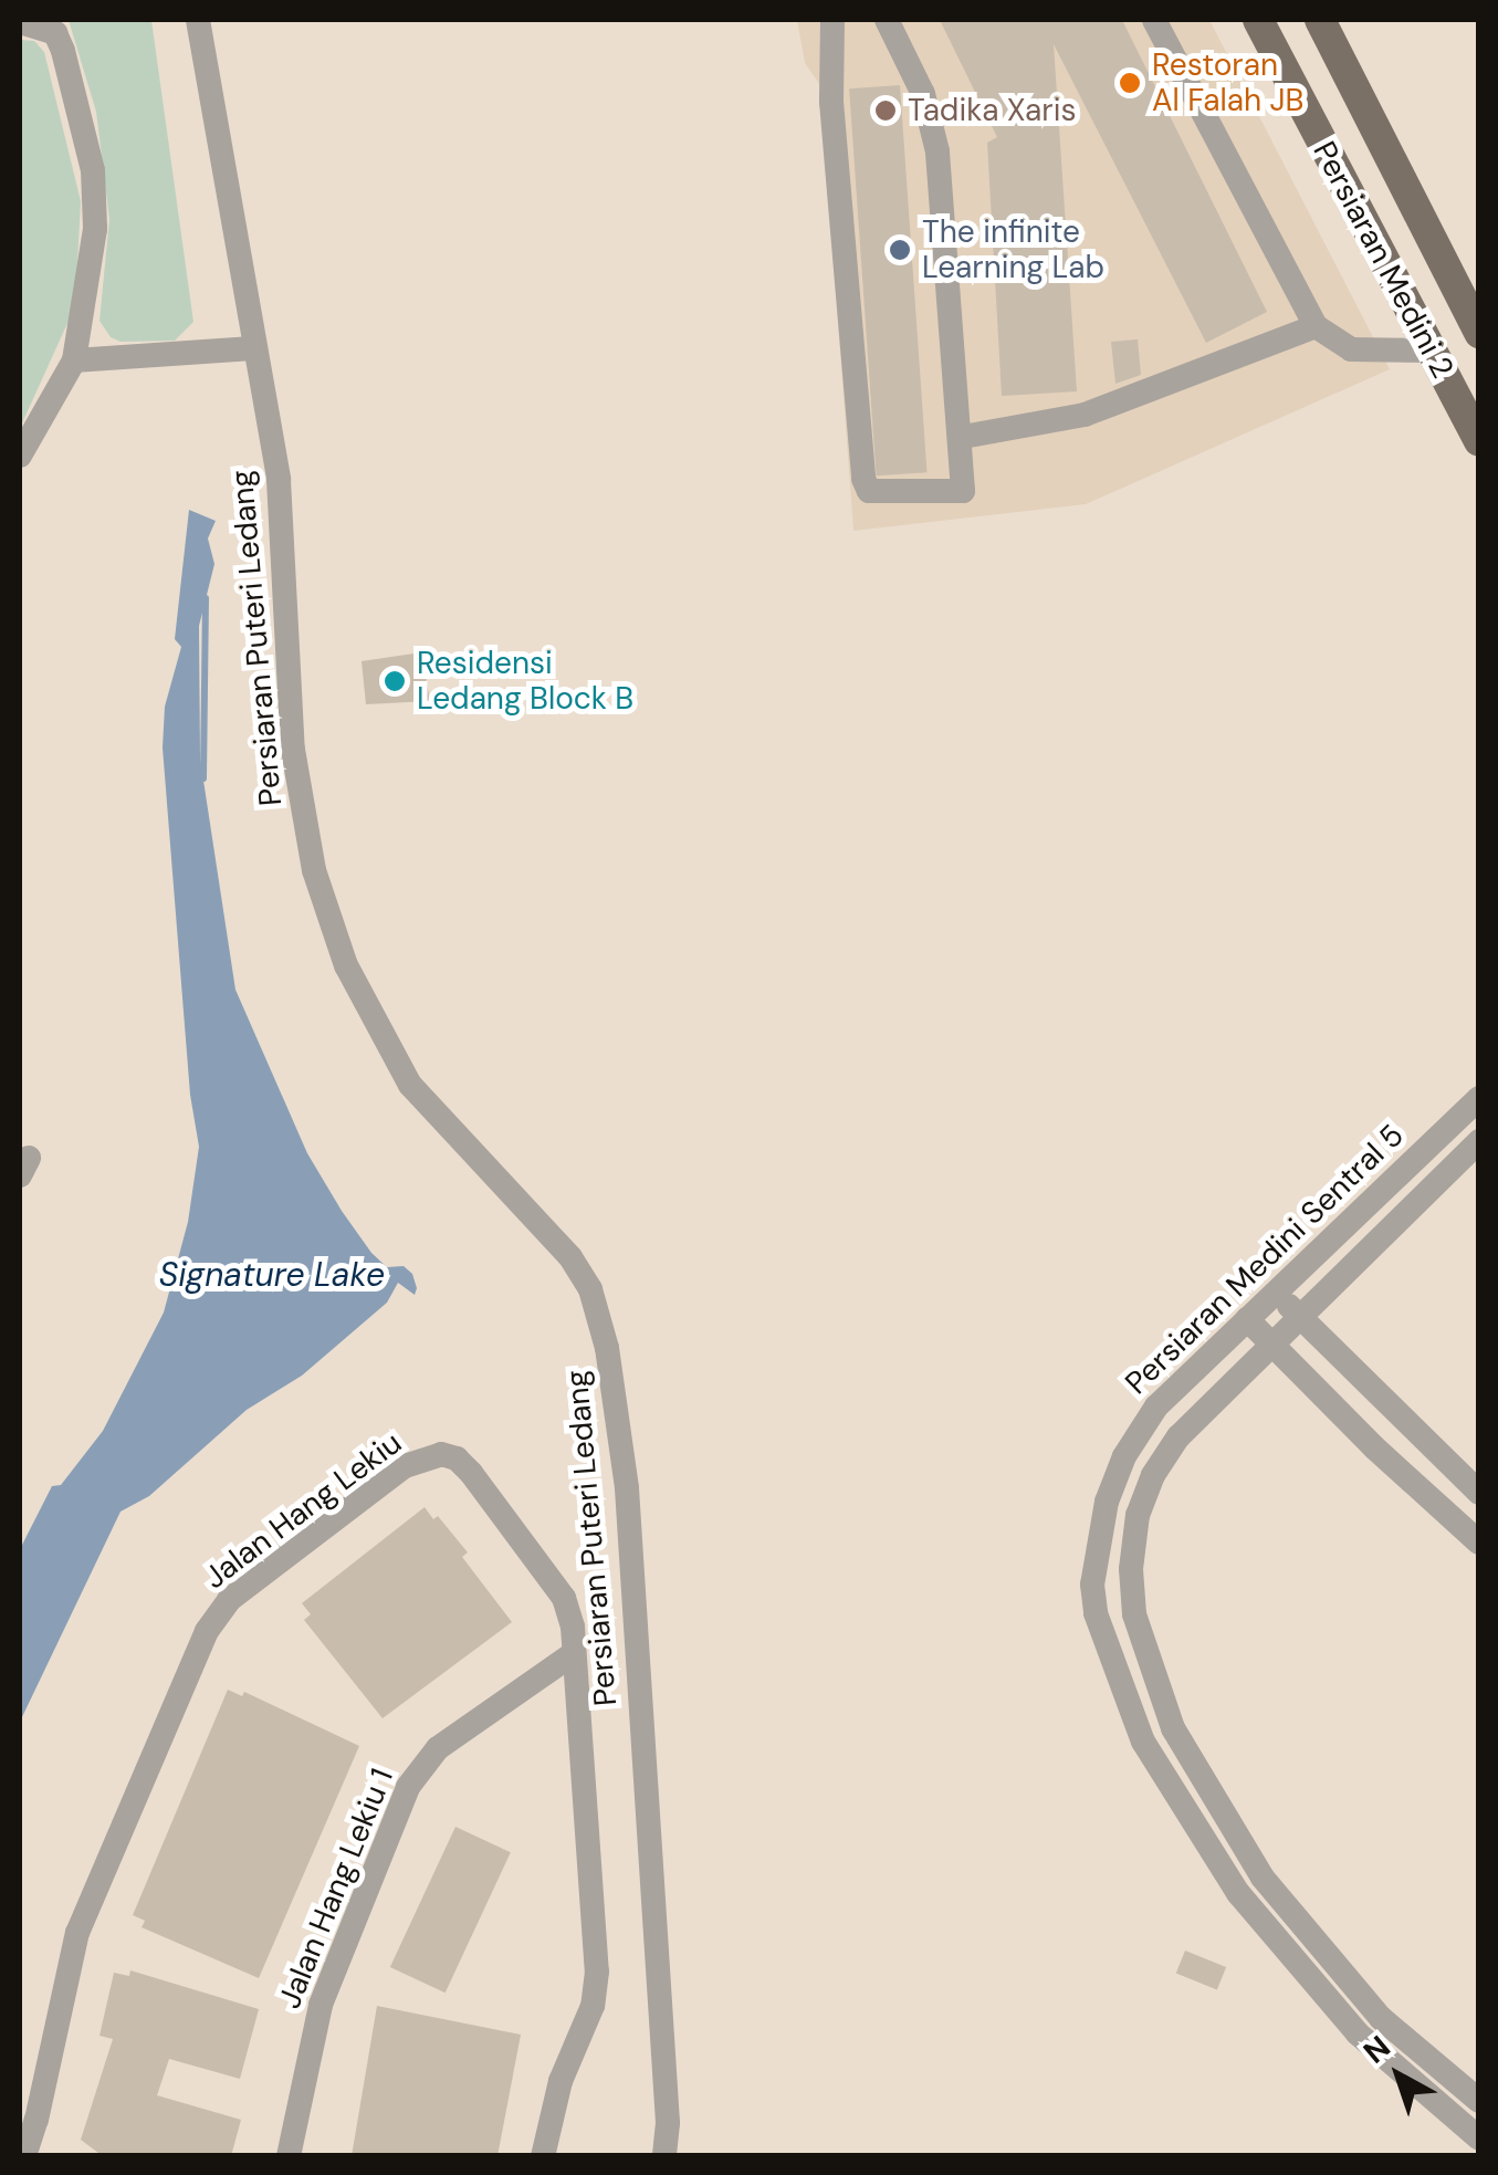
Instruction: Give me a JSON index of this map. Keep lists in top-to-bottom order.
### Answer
{
  "streets": {
    "main road": ["Persiaran Medini 2"],
    "street": [
      "Persiaran Puteri Ledang",
      "Persiaran Medini Sentral 5",
      "Jalan Hang Lekiu",
      "Jalan Hang Lekiu 1"
    ]
  },
  "crossings": [
    ["Jalan Hang Lekiu", "Jalan Hang Lekiu 1"]
  ],
  "water": ["Signature Lake"],
  "places": [
    "Restoran Al Falah JB",
    "Tadika Xaris",
    "The infinite Learning Lab",
    "Residensi Ledang Block B"
  ],
  "north": "top left"
}
